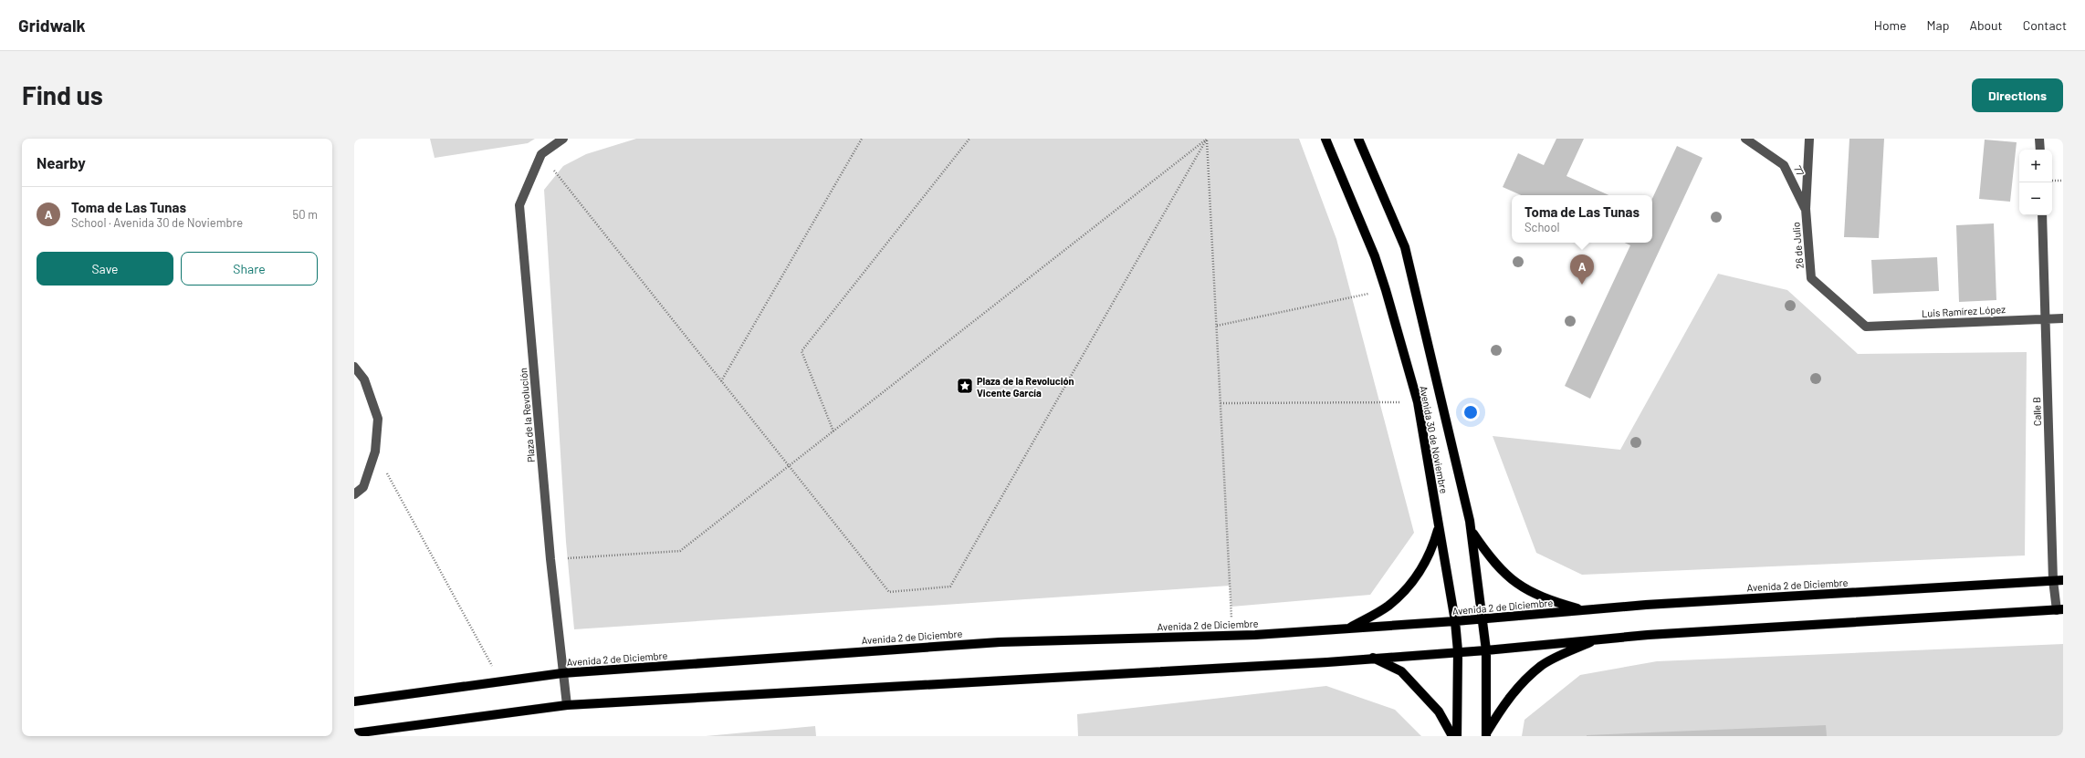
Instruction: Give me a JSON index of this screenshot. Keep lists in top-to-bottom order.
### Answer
{
  "streets": {
    "main road": ["Avenida 30 de Noviembre", "Avenida 2 de Diciembre"],
    "street": [
      "77",
      "26 de Julio",
      "Luis Ramírez López",
      "Calle B",
      "Plaza de la Revolución"
    ]
  },
  "crossings": [
    ["77", "26 de Julio"],
    ["26 de Julio", "Luis Ramírez López"],
    ["Luis Ramírez López", "Calle B"],
    ["Calle B", "Avenida 2 de Diciembre"],
    ["Plaza de la Revolución", "Avenida 2 de Diciembre"],
    ["Avenida 30 de Noviembre", "Avenida 2 de Diciembre"]
  ],
  "places": {
    "place": ["Plaza de la Revolución Vicente García"]
  },
  "page": {
    "header": "Gridwalk",
    "nav": [
      "Home",
      "Map",
      "About",
      "Contact"
    ],
    "buttons": [
      "Directions",
      ["Save", "Share"]
    ],
    "title": "Find us",
    "heading": "Nearby",
    "map_buttons": ["+", "−"],
    "list": [
      {
        "mark": "A",
        "name": "Toma de Las Tunas",
        "note": "School · Avenida 30 de Noviembre",
        "value": "50 m"
      }
    ],
    "popup": ["Toma de Las Tunas", "School"],
    "pins": "A"
  }
}
